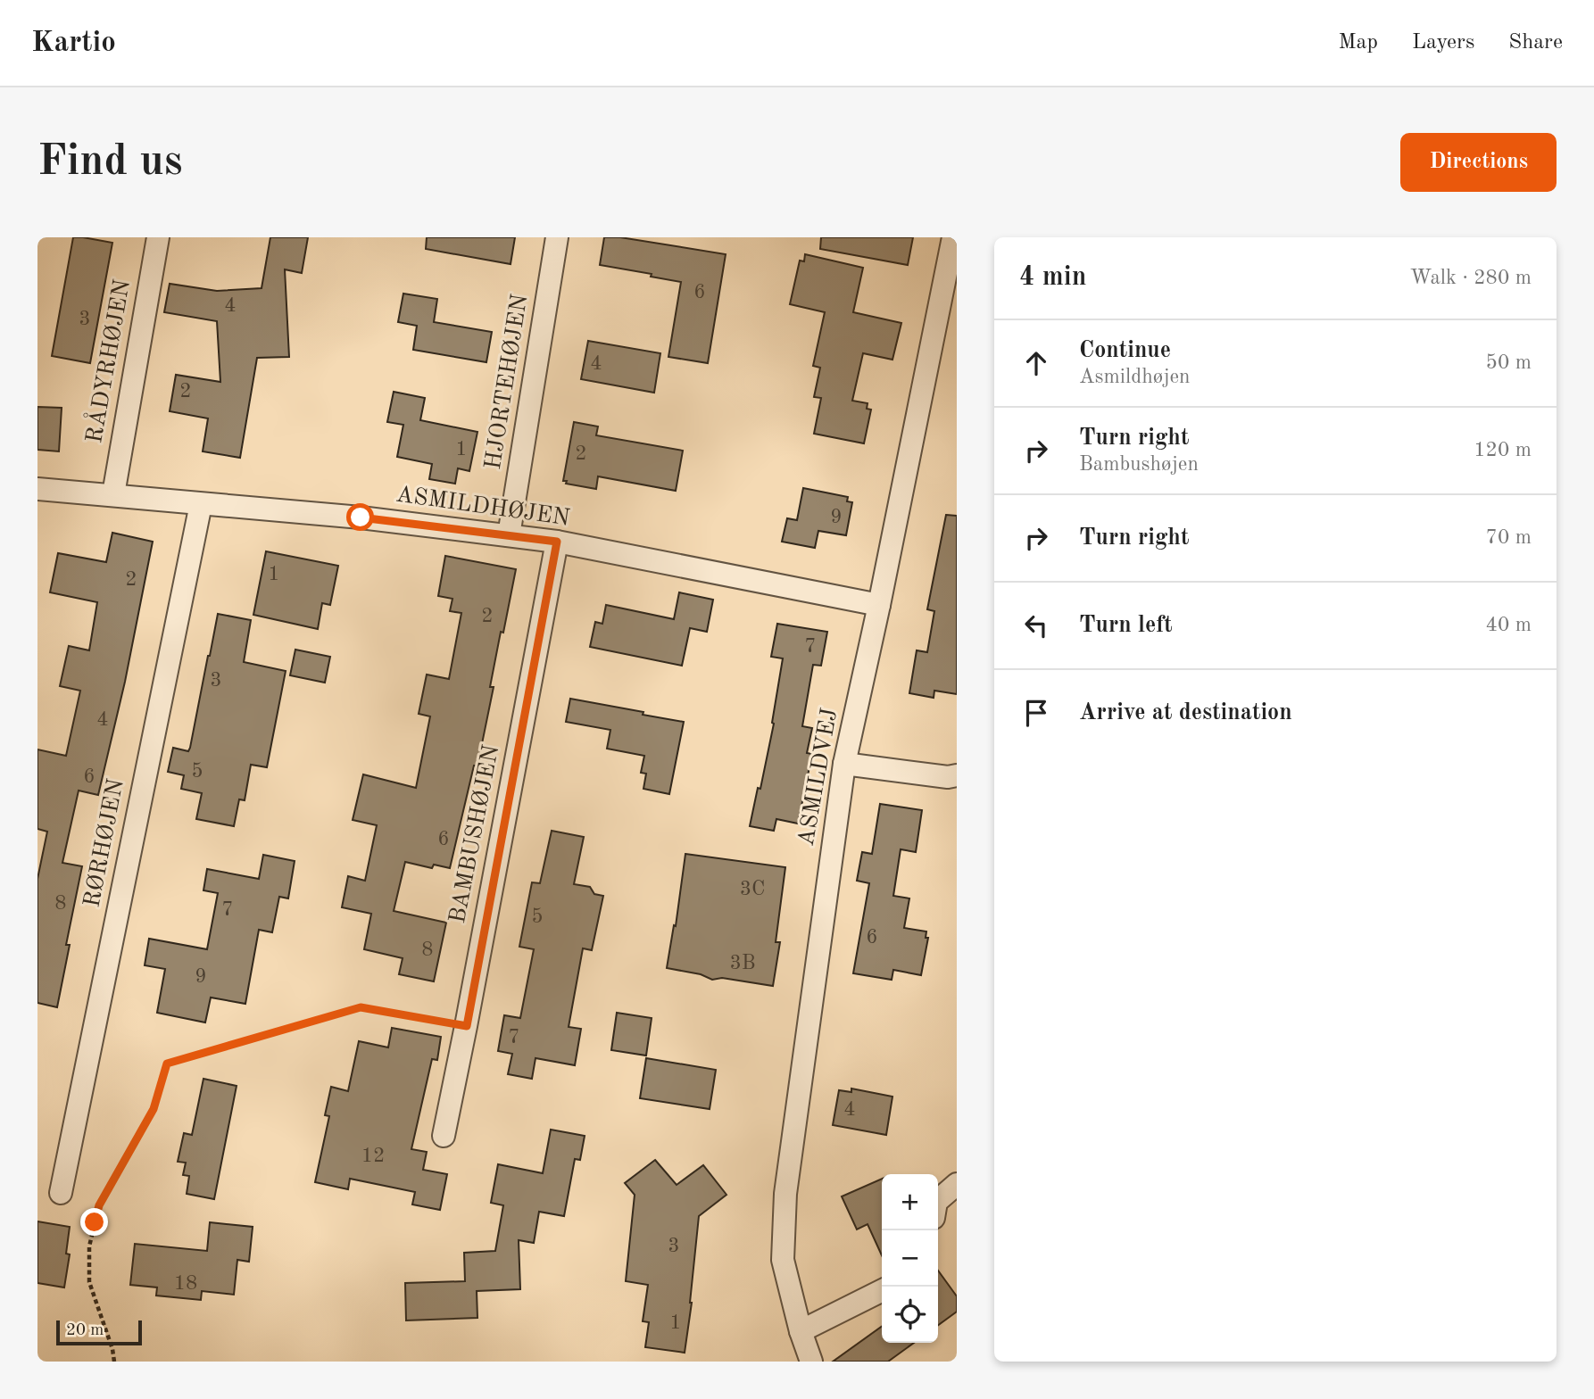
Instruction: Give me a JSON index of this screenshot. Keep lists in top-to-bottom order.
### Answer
{
  "streets": {
    "street": [
      "RÅDYRHØJEN",
      "HJORTEHØJEN",
      "ASMILDHØJEN",
      "ASMILDVEJ",
      "BAMBUSHØJEN",
      "RØRHØJEN"
    ]
  },
  "crossings": [
    ["RÅDYRHØJEN", "ASMILDHØJEN"],
    ["HJORTEHØJEN", "ASMILDHØJEN"],
    ["ASMILDHØJEN", "ASMILDVEJ"],
    ["ASMILDHØJEN", "BAMBUSHØJEN"],
    ["ASMILDHØJEN", "RØRHØJEN"]
  ],
  "house_numbers": [
    "6",
    "4",
    "3",
    "4",
    "2",
    "1",
    "2",
    "9",
    "1",
    "2",
    "2",
    "7",
    "3",
    "4",
    "5",
    "6",
    "6",
    "3C",
    "8",
    "7",
    "5",
    "6",
    "8",
    "3B",
    "9",
    "7",
    "4",
    "12",
    "3",
    "18",
    "1"
  ],
  "scale_bar": "20 m",
  "page": {
    "header": "Kartio",
    "nav": ["Map", "Layers", "Share"],
    "buttons": "Directions",
    "title": "Find us",
    "heading": ["4 min", "Walk · 280 m"],
    "list": [
      ["Continue", "Asmildhøjen", "50 m"],
      ["Turn right", "Bambushøjen", "120 m"],
      ["Turn right", "70 m"],
      ["Turn left", "40 m"],
      "Arrive at destination"
    ],
    "map_buttons": ["+", "−"],
    "scale": "20 m"
  }
}
